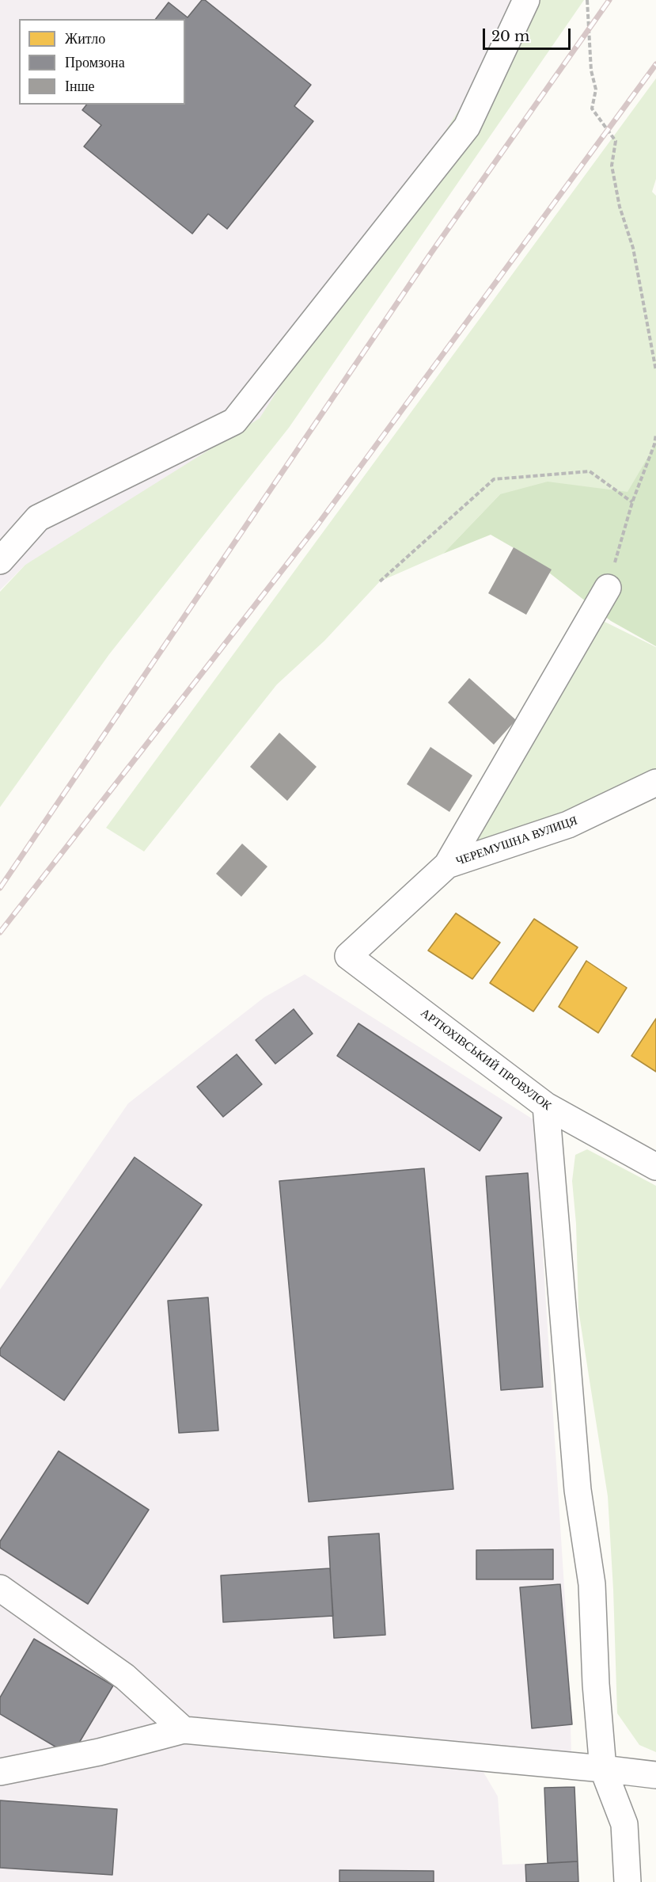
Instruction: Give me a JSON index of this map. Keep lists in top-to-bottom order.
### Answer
{
  "streets": {
    "street": ["ЧЕРЕМУШНА ВУЛИЦЯ", "АРТЮХІВСЬКИЙ ПРОВУЛОК"]
  },
  "crossings": [
    ["ЧЕРЕМУШНА ВУЛИЦЯ", "АРТЮХІВСЬКИЙ ПРОВУЛОК"]
  ],
  "legend": ["Житло", "Промзона", "Інше"],
  "scale_bar": "20 m"
}
